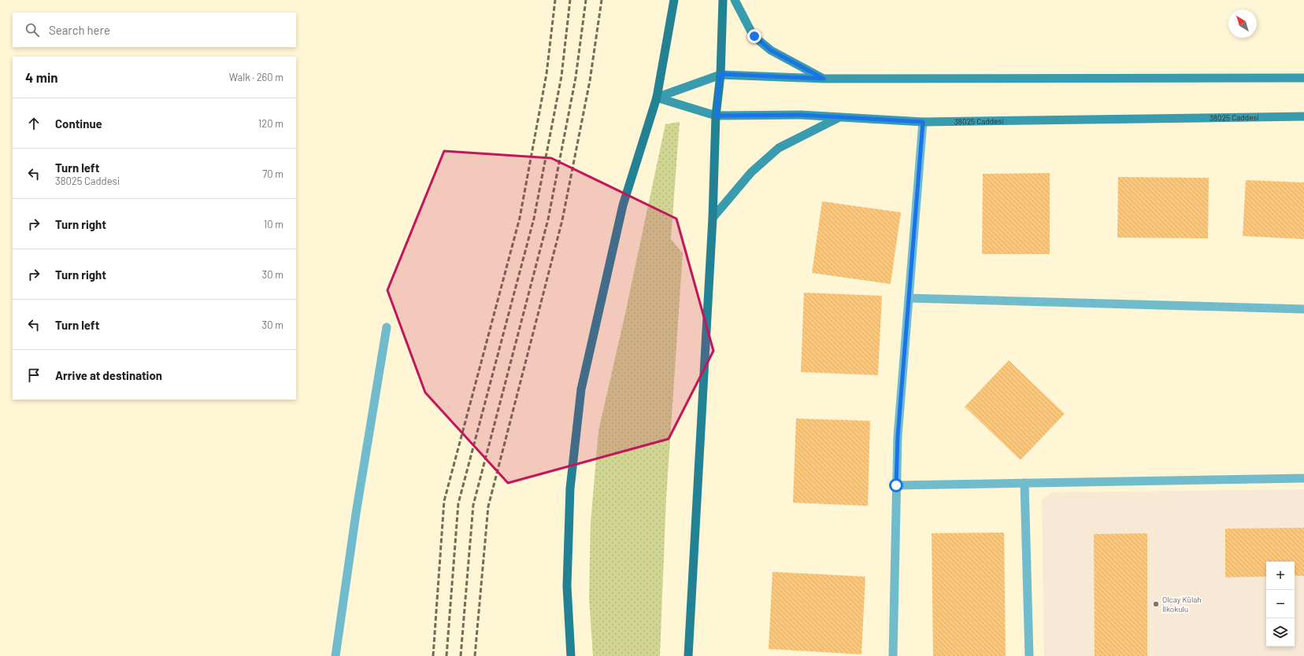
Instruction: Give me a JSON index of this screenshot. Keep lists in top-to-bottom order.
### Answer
{
  "streets": {
    "main road": ["38025 Caddesi"]
  },
  "places": ["Olcay Külah İlkokulu"],
  "north": "top left",
  "page": {
    "search": "Search here",
    "heading": ["4 min", "Walk · 260 m"],
    "list": [
      ["Continue", "120 m"],
      ["Turn left", "38025 Caddesi", "70 m"],
      ["Turn right", "10 m"],
      ["Turn right", "30 m"],
      ["Turn left", "30 m"],
      "Arrive at destination"
    ],
    "map_buttons": ["+", "−"]
  }
}
